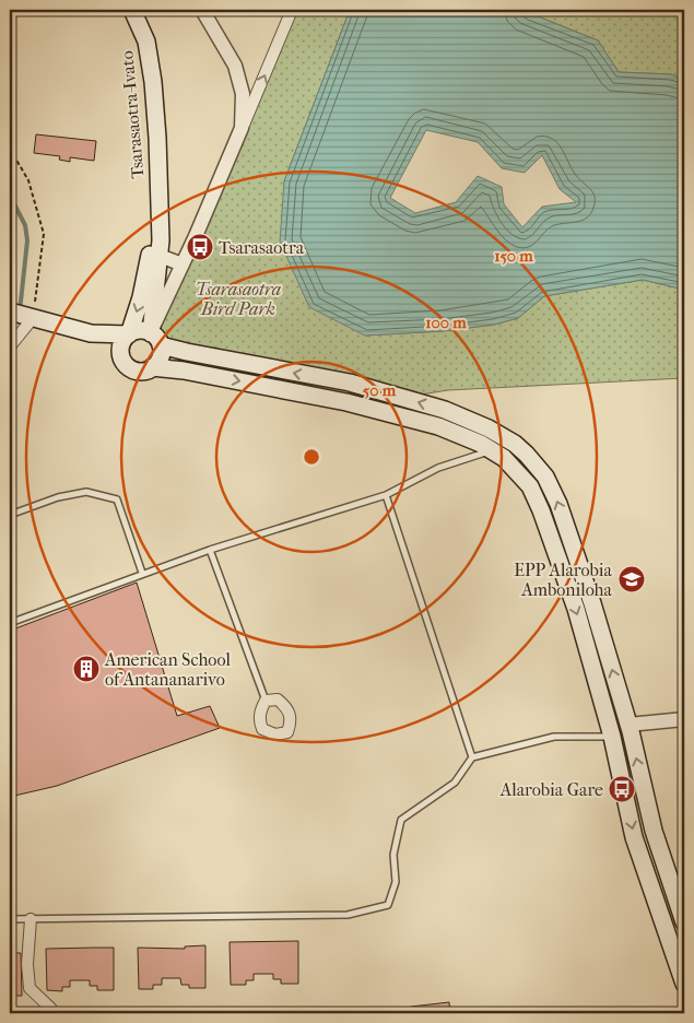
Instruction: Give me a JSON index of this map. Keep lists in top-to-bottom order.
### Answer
{
  "streets": {
    "main road": ["Tsarasaotra-Ivato"]
  },
  "parks": ["Tsarasaotra Bird Park"],
  "places": {
    "bus stop": ["Tsarasaotra", "Alarobia Gare"],
    "school or university": ["EPP Alarobia Amboniloha"],
    "building": ["American School of Antananarivo"]
  },
  "rings": ["150 m", "100 m", "50 m"]
}
